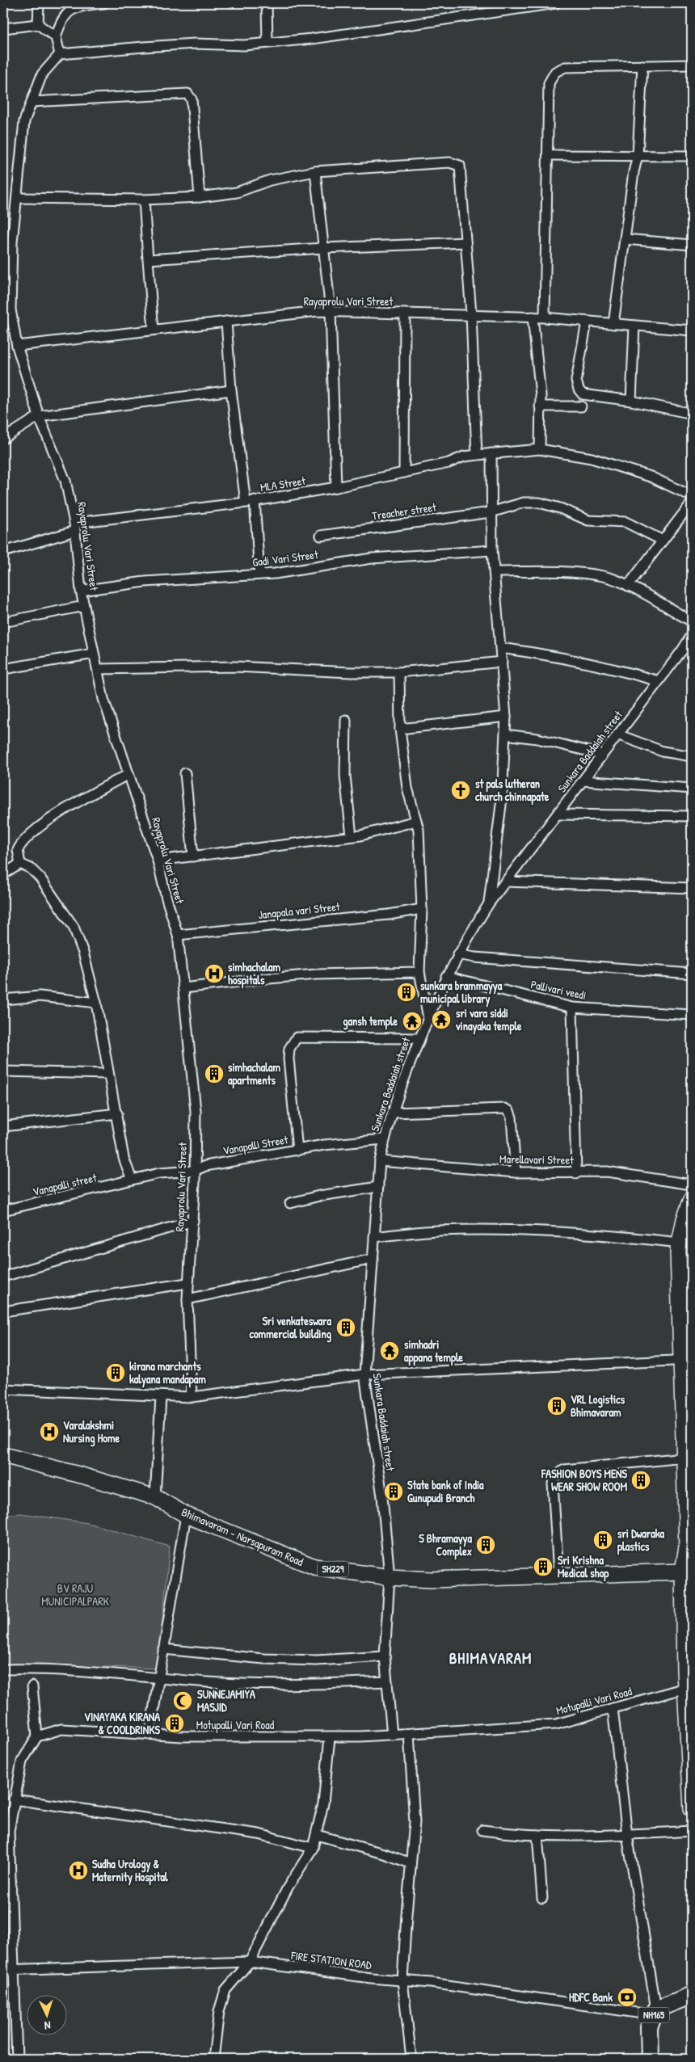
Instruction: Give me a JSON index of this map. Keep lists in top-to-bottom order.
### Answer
{
  "streets": {
    "highway": ["NH165"],
    "main road": ["Bhimavaram - Narsapuram Road", "SH229"],
    "street": [
      "Rayaprolu Vari Street",
      "MLA Street",
      "Treacher street",
      "Gadi Vari Street",
      "Sunkara Baddaiah street",
      "Janapala vari Street",
      "Pallivari veedi",
      "Vanapalli Street",
      "Marellavari Street",
      "Vanapalli street",
      "Motupalli Vari Road",
      "FIRE STATION ROAD"
    ]
  },
  "crossings": [
    ["Rayaprolu Vari Street", "MLA Street"],
    ["Rayaprolu Vari Street", "Gadi Vari Street"],
    ["Rayaprolu Vari Street", "Janapala vari Street"],
    ["Rayaprolu Vari Street", "Vanapalli Street"],
    ["Sunkara Baddaiah street", "Pallivari veedi"],
    ["Sunkara Baddaiah street", "Vanapalli Street"],
    ["Sunkara Baddaiah street", "Marellavari Street"],
    ["Sunkara Baddaiah street", "Bhimavaram - Narsapuram Road"],
    ["Sunkara Baddaiah street", "Motupalli Vari Road"],
    ["Vanapalli Street", "Vanapalli street"],
    ["FIRE STATION ROAD", "NH165"]
  ],
  "districts": ["BHIMAVARAM"],
  "parks": ["BV RAJU MUNICIPALPARK"],
  "places": {
    "church": ["st pals lutheran church chinnapate"],
    "hospital": ["simhachalam hospitals", "Varalakshmi Nursing Home", "Sudha Urology & Maternity Hospital"],
    "building": [
      "sunkara brammayya municipal library",
      "simhachalam apartments",
      "Sri venkateswara commercial building",
      "kirana marchants kalyana mandapam",
      "VRL Logistics Bhimavaram",
      "FASHION BOYS MENS WEAR SHOW ROOM",
      "State bank of India Gunupudi Branch",
      "sri Dwaraka plastics",
      "S Bhramayya Complex",
      "Sri Krishna Medical shop",
      "VINAYAKA KIRANA & COOLDRINKS"
    ],
    "temple": ["sri vara siddi vinayaka temple", "gansh temple", "simhadri appana temple"],
    "mosque": ["SUNNEJAMIYA MASJID"],
    "bank": ["HDFC Bank"]
  },
  "north": "bottom"
}
